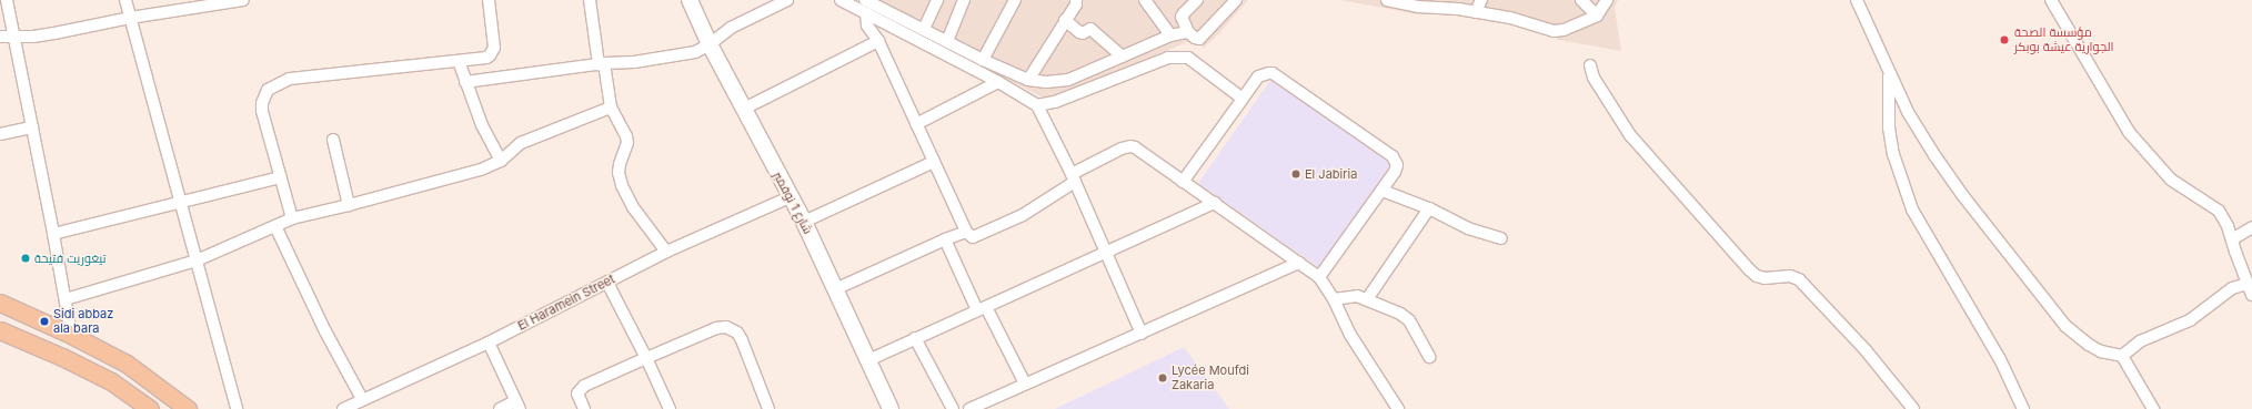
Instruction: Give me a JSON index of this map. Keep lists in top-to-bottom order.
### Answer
{
  "streets": {
    "main road": ["شارع 1 نوفمبر"],
    "street": ["El Haramein Street"]
  },
  "crossings": [
    ["شارع 1 نوفمبر", "El Haramein Street"]
  ],
  "places": [
    "مؤسسة الصحة الجوارية عيشة بوبكر",
    "El Jabiria",
    "تيغوريت فتيحة",
    "Sidi abbaz ala bara",
    "Lycée Moufdi Zakaria"
  ]
}
